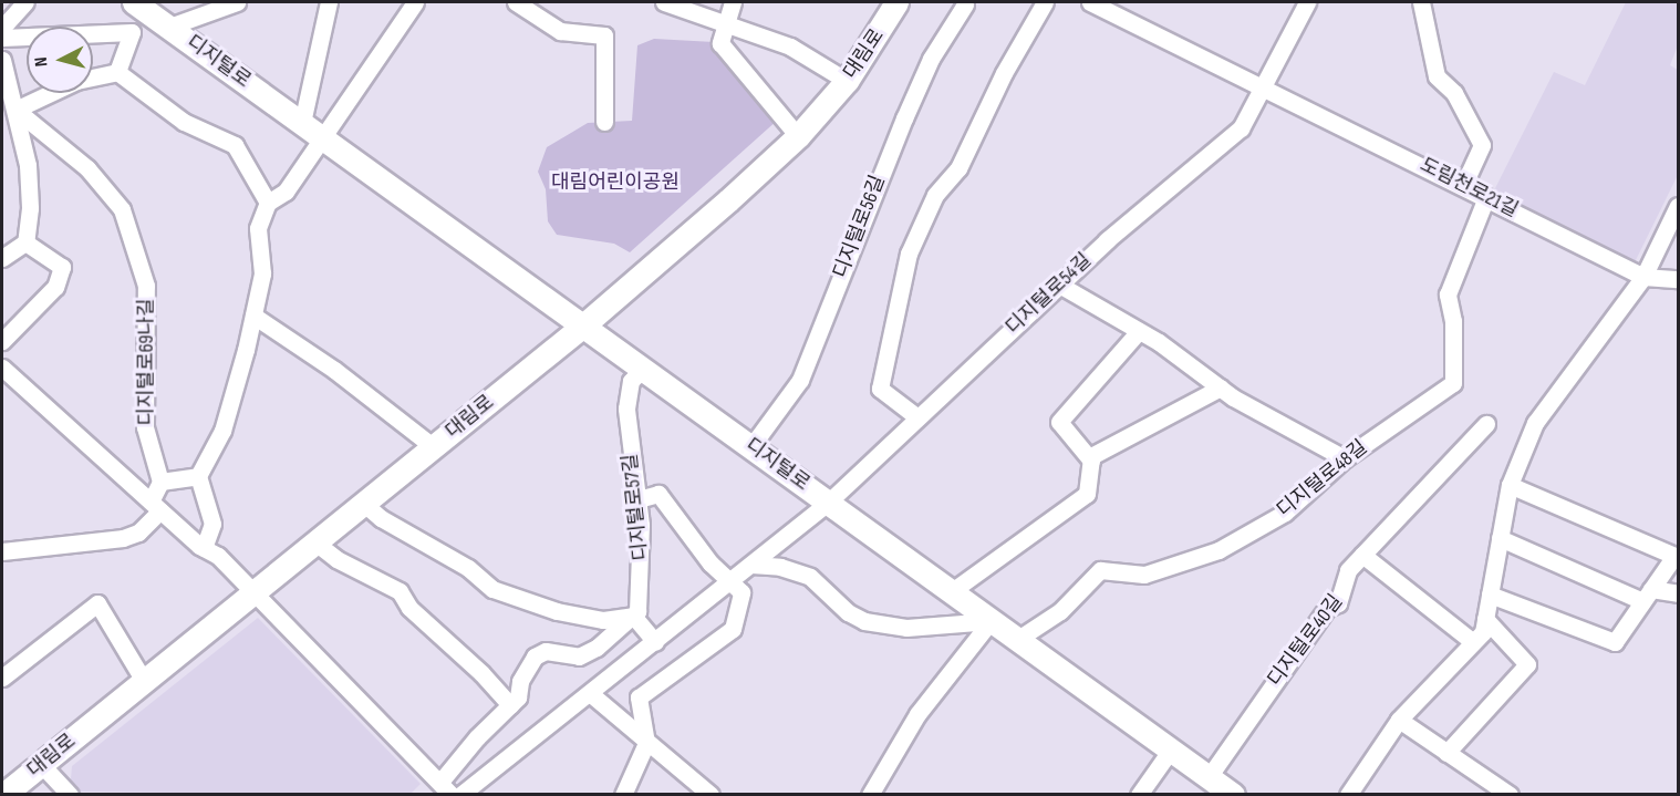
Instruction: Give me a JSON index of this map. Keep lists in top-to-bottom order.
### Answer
{
  "streets": {
    "main road": ["대림로", "디지털로"],
    "street": [
      "도림천로21길",
      "디지털로56길",
      "디지털로54길",
      "디지털로69나길",
      "디지털로48길",
      "디지털로57길",
      "디지털로40길"
    ]
  },
  "crossings": [
    ["대림로", "디지털로"],
    ["디지털로", "디지털로56길"],
    ["디지털로", "디지털로54길"],
    ["디지털로", "디지털로48길"],
    ["디지털로", "디지털로57길"],
    ["디지털로", "디지털로40길"],
    ["도림천로21길", "디지털로54길"],
    ["도림천로21길", "디지털로48길"]
  ],
  "parks": ["대림어린이공원"],
  "north": "left"
}
